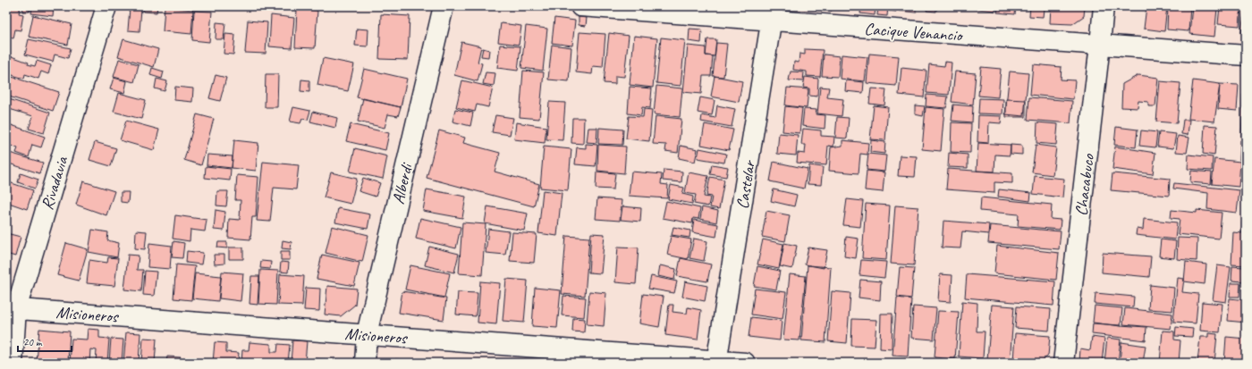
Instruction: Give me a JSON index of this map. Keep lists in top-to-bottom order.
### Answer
{
  "streets": {
    "street": [
      "Cacique Venancio",
      "Rivadavia",
      "Alberdi",
      "Castelar",
      "Chacabuco",
      "Misioneros"
    ]
  },
  "crossings": [
    ["Cacique Venancio", "Castelar"],
    ["Cacique Venancio", "Chacabuco"],
    ["Rivadavia", "Misioneros"],
    ["Alberdi", "Misioneros"],
    ["Castelar", "Misioneros"]
  ],
  "scale_bar": "20 m"
}
